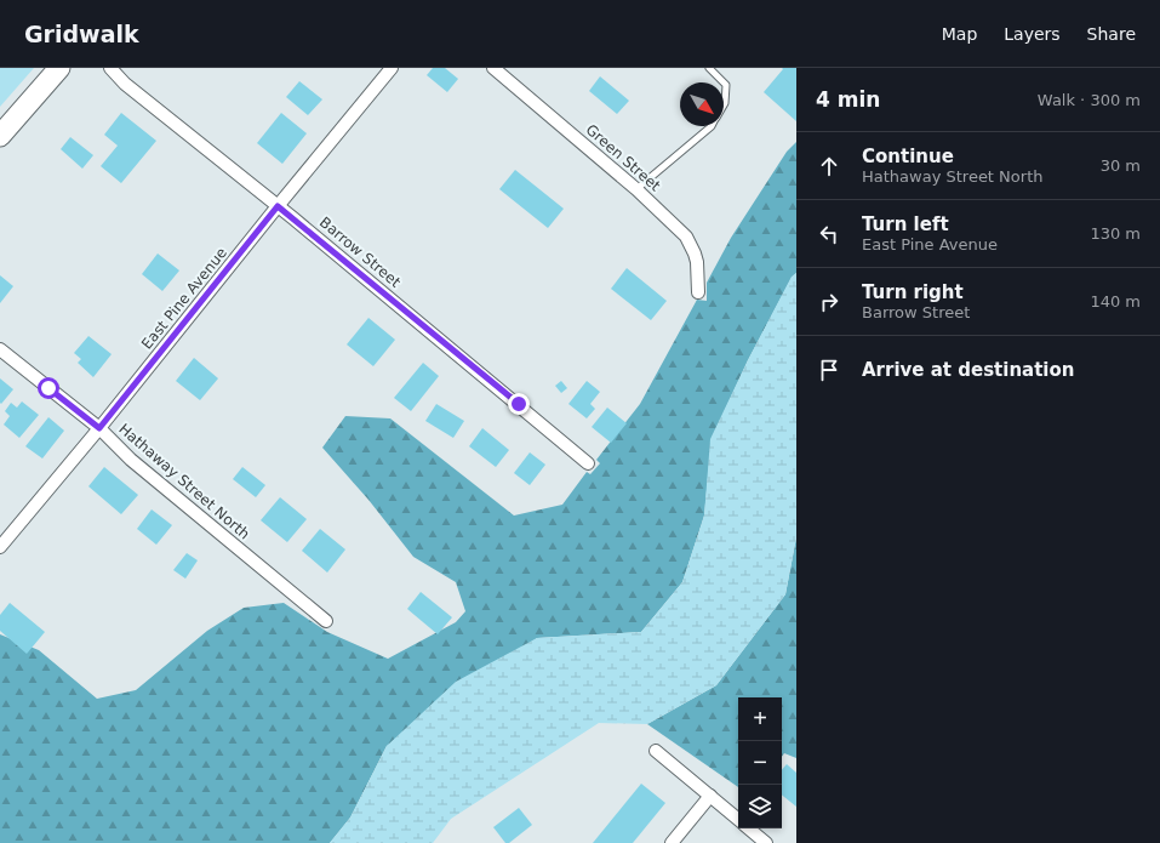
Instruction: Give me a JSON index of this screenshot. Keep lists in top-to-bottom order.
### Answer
{
  "streets": {
    "street": [
      "Green Street",
      "Barrow Street",
      "East Pine Avenue",
      "Hathaway Street North"
    ]
  },
  "crossings": [
    ["Barrow Street", "East Pine Avenue"],
    ["East Pine Avenue", "Hathaway Street North"]
  ],
  "north": "bottom right",
  "page": {
    "header": "Gridwalk",
    "nav": ["Map", "Layers", "Share"],
    "heading": ["4 min", "Walk · 300 m"],
    "list": [
      ["Continue", "Hathaway Street North", "30 m"],
      ["Turn left", "East Pine Avenue", "130 m"],
      ["Turn right", "Barrow Street", "140 m"],
      "Arrive at destination"
    ],
    "map_buttons": ["+", "−"]
  }
}
